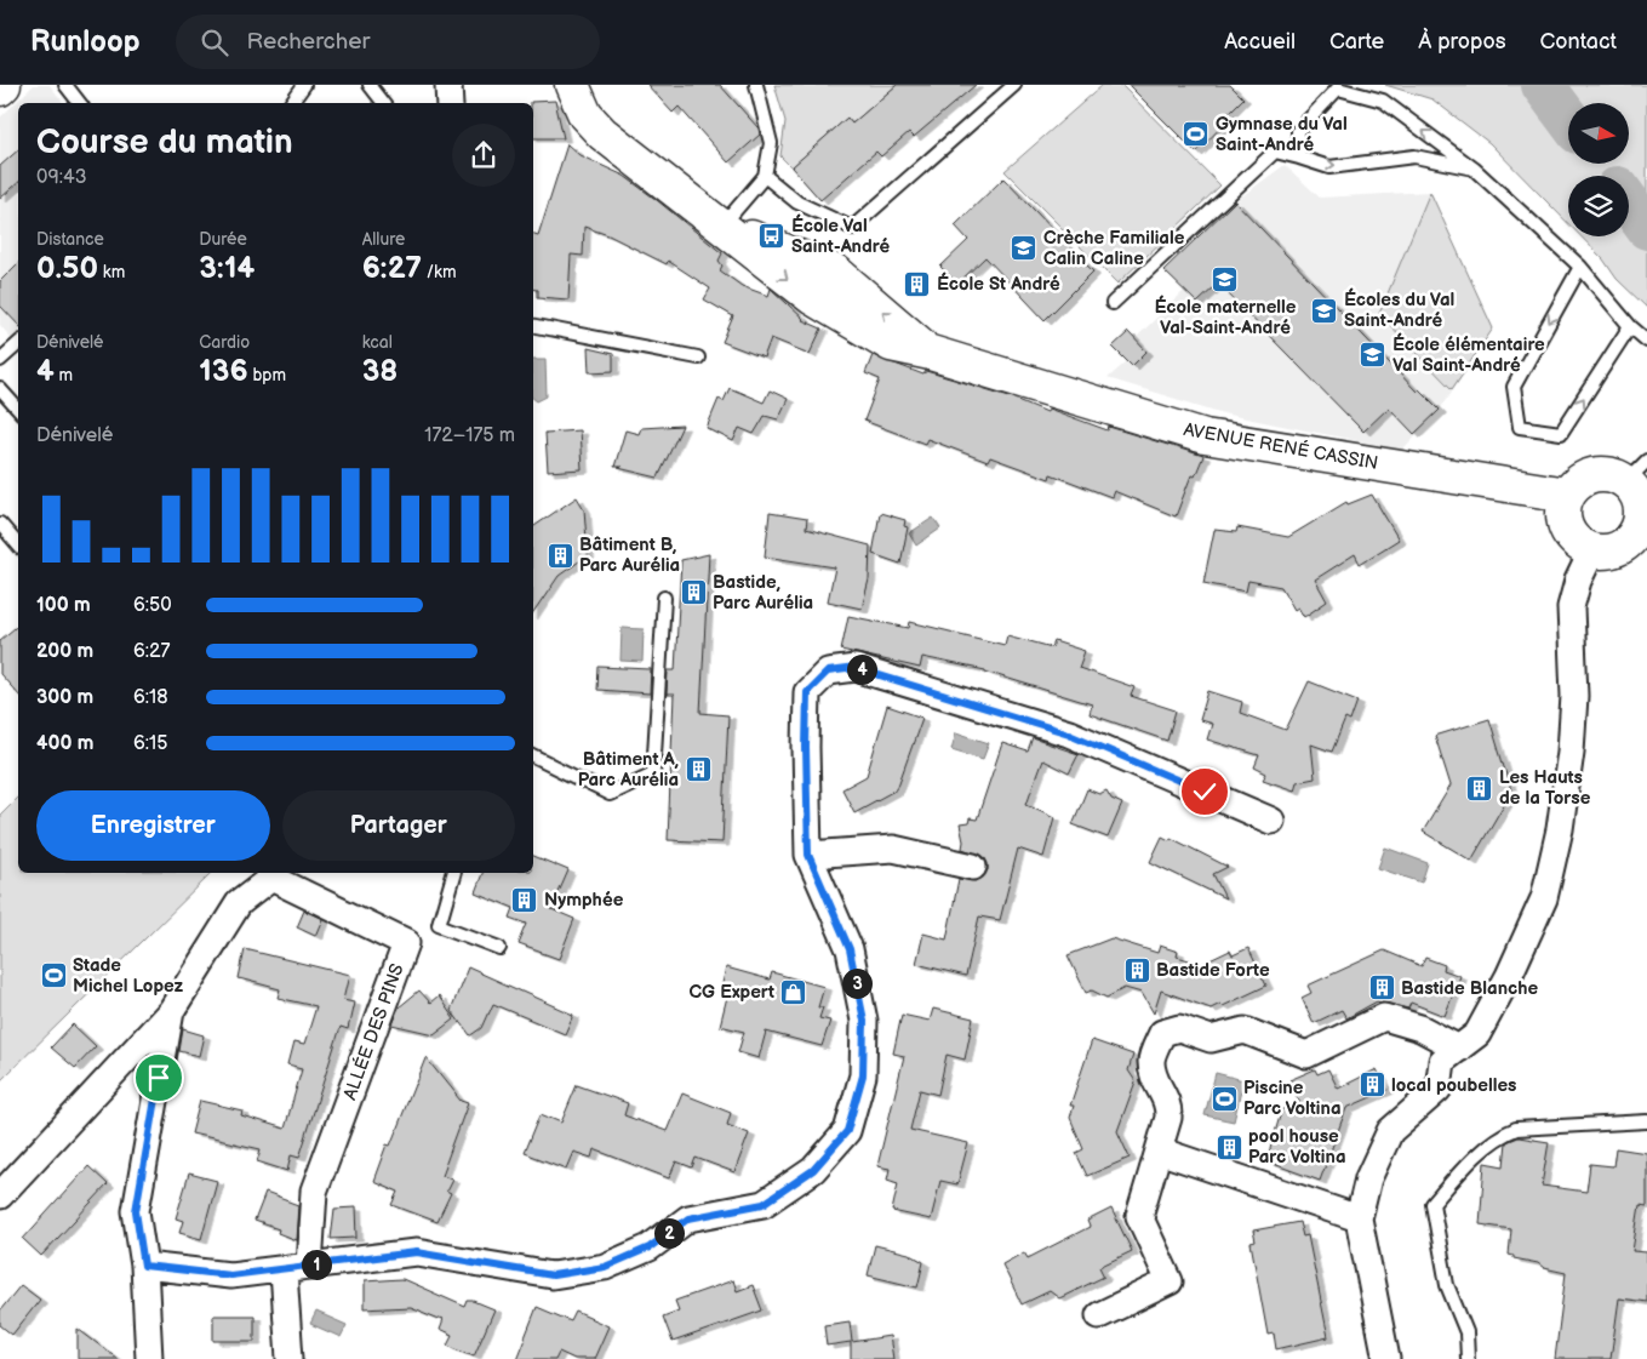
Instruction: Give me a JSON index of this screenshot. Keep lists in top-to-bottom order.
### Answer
{
  "streets": {
    "street": ["AVENUE RENÉ CASSIN", "ALLÉE DES PINS"]
  },
  "places": {
    "sports": ["Gymnase du Val Saint-André", "Stade Michel Lopez", "Piscine Parc Voltina"],
    "bus stop": ["École Val Saint-André"],
    "school or university": [
      "Crèche Familiale Calin Caline",
      "École maternelle Val-Saint-André",
      "Écoles du Val Saint-André",
      "École élémentaire Val Saint-André"
    ],
    "building": [
      "École St André",
      "Bâtiment B, Parc Aurélia",
      "Bastide, Parc Aurélia",
      "Bâtiment A, Parc Aurélia",
      "Les Hauts de la Torse",
      "Nymphée",
      "Bastide Forte",
      "Bastide Blanche",
      "local poubelles",
      "pool house Parc Voltina"
    ],
    "shop": ["CG Expert"]
  },
  "north": "right",
  "page": {
    "header": "Runloop",
    "search": "Rechercher",
    "nav": [
      "Accueil",
      "Carte",
      "À propos",
      "Contact"
    ],
    "heading": ["Course du matin", "09:43"],
    "stats": [
      ["Distance", "0.50 km"],
      ["Durée", "3:14"],
      ["Allure", "6:27 /km"],
      ["Dénivelé", "4 m"],
      ["Cardio", "136 bpm"],
      ["kcal", "38"]
    ],
    "chart": ["Dénivelé", "172–175 m"],
    "list": [
      {
        "name": "100 m",
        "note": "6:50"
      },
      {
        "name": "200 m",
        "note": "6:27"
      },
      {
        "name": "300 m",
        "note": "6:18"
      },
      {
        "name": "400 m",
        "note": "6:15"
      }
    ],
    "pins": [
      "4",
      "3",
      "2",
      "1"
    ],
    "buttons": ["Enregistrer", "Partager"]
  }
}
